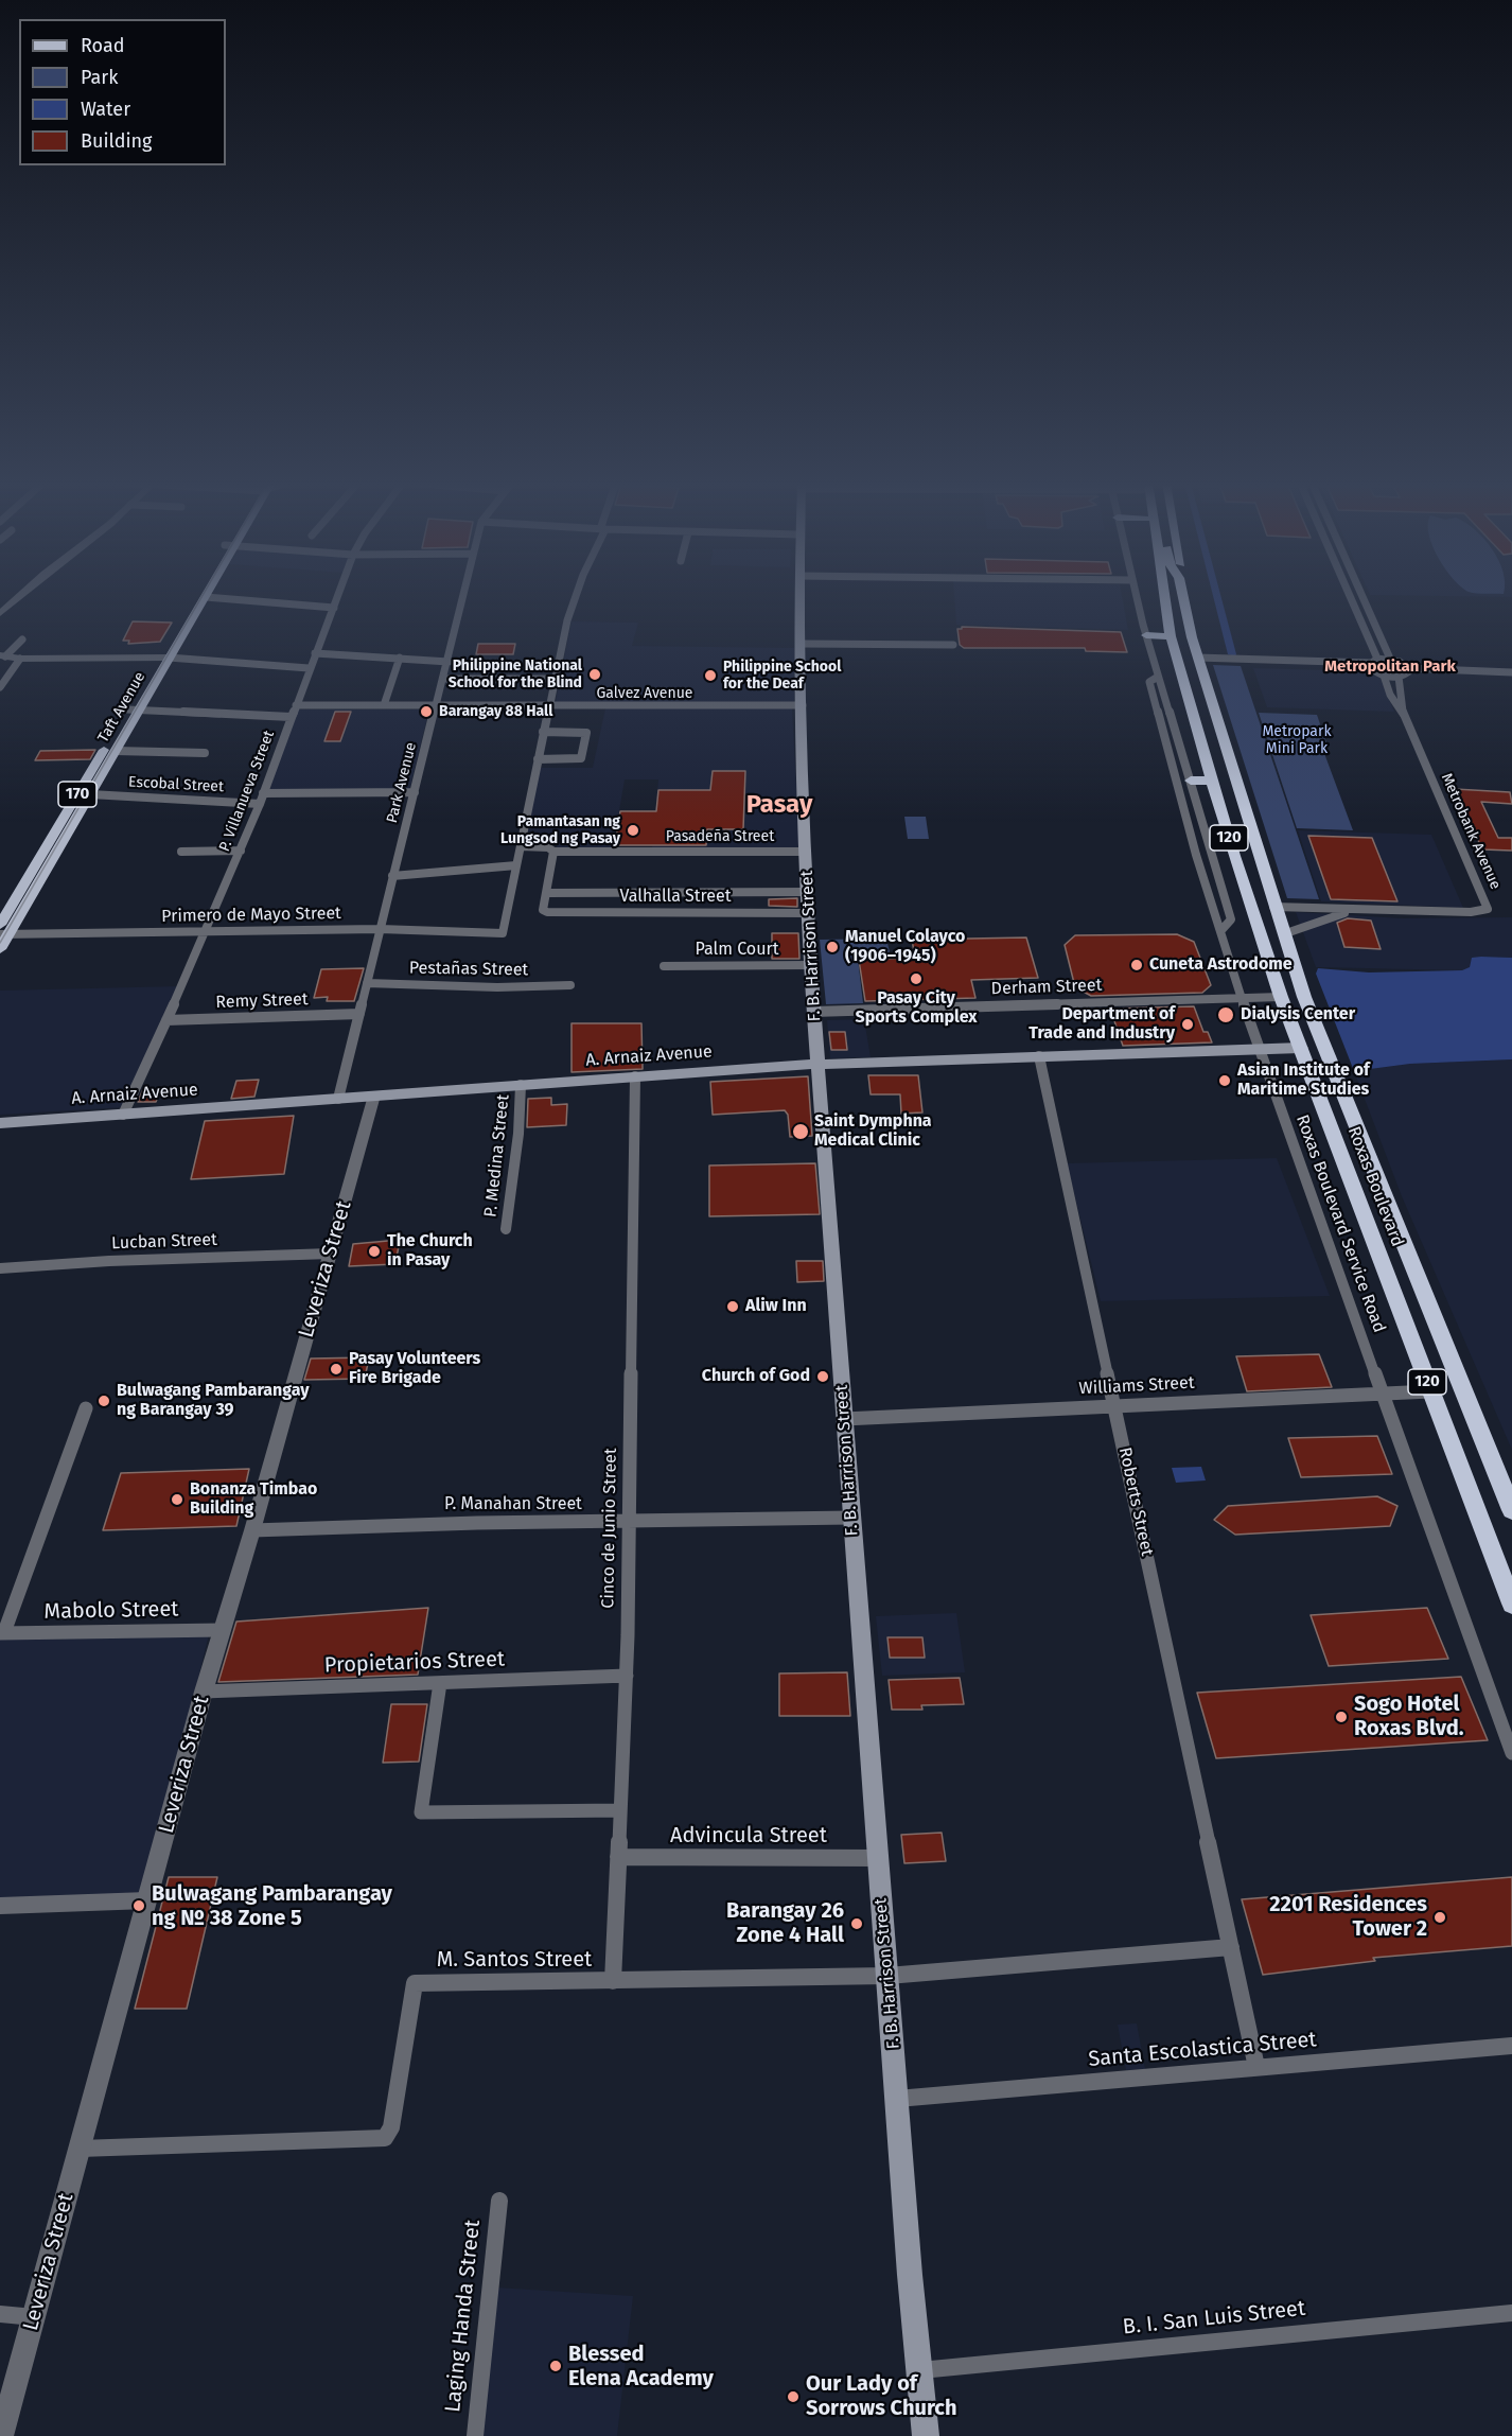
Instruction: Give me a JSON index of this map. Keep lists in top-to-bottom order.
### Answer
{
  "streets": {
    "highway": ["120", "Roxas Boulevard"],
    "main road": [
      "Taft Avenue",
      "170",
      "F. B. Harrison Street",
      "A. Arnaiz Avenue"
    ],
    "street": [
      "Galvez Avenue",
      "Park Avenue",
      "Escobal Street",
      "P. Villanueva Street",
      "Metrobank Avenue",
      "Pasadeña Street",
      "Valhalla Street",
      "Primero de Mayo Street",
      "Palm Court",
      "Pestañas Street",
      "Derham Street",
      "Remy Street",
      "P. Medina Street",
      "Roxas Boulevard Service Road",
      "Lucban Street",
      "Leveriza Street",
      "Williams Street",
      "Roberts Street",
      "P. Manahan Street",
      "Cinco de Junio Street",
      "Mabolo Street",
      "Propietarios Street",
      "Advincula Street",
      "M. Santos Street",
      "Santa Escolastica Street",
      "Laging Handa Street",
      "B. I. San Luis Street"
    ]
  },
  "crossings": [
    ["Galvez Avenue", "Park Avenue"],
    ["Galvez Avenue", "P. Villanueva Street"],
    ["Galvez Avenue", "F. B. Harrison Street"],
    ["Taft Avenue", "Escobal Street"],
    ["Taft Avenue", "Primero de Mayo Street"],
    ["Park Avenue", "Primero de Mayo Street"],
    ["Park Avenue", "Pestañas Street"],
    ["Park Avenue", "Remy Street"],
    ["Park Avenue", "A. Arnaiz Avenue"],
    ["Escobal Street", "P. Villanueva Street"],
    ["P. Villanueva Street", "Primero de Mayo Street"],
    ["P. Villanueva Street", "Remy Street"],
    ["P. Villanueva Street", "A. Arnaiz Avenue"],
    ["Metrobank Avenue", "Roxas Boulevard"],
    ["Pasadeña Street", "F. B. Harrison Street"],
    ["Valhalla Street", "F. B. Harrison Street"],
    ["F. B. Harrison Street", "Palm Court"],
    ["F. B. Harrison Street", "Derham Street"],
    ["F. B. Harrison Street", "A. Arnaiz Avenue"],
    ["F. B. Harrison Street", "Williams Street"],
    ["F. B. Harrison Street", "P. Manahan Street"],
    ["F. B. Harrison Street", "Advincula Street"],
    ["F. B. Harrison Street", "M. Santos Street"],
    ["F. B. Harrison Street", "Santa Escolastica Street"],
    ["F. B. Harrison Street", "B. I. San Luis Street"],
    ["Derham Street", "Roxas Boulevard"],
    ["Derham Street", "Roxas Boulevard Service Road"],
    ["A. Arnaiz Avenue", "P. Medina Street"],
    ["A. Arnaiz Avenue", "Roxas Boulevard"],
    ["A. Arnaiz Avenue", "Roxas Boulevard Service Road"],
    ["A. Arnaiz Avenue", "Leveriza Street"],
    ["A. Arnaiz Avenue", "Roberts Street"],
    ["A. Arnaiz Avenue", "Cinco de Junio Street"],
    ["Roxas Boulevard", "Williams Street"],
    ["Roxas Boulevard Service Road", "Williams Street"],
    ["Lucban Street", "Leveriza Street"],
    ["Leveriza Street", "P. Manahan Street"],
    ["Leveriza Street", "Mabolo Street"],
    ["Leveriza Street", "Propietarios Street"],
    ["Leveriza Street", "M. Santos Street"],
    ["Williams Street", "Roberts Street"],
    ["Roberts Street", "Santa Escolastica Street"],
    ["P. Manahan Street", "Cinco de Junio Street"],
    ["Cinco de Junio Street", "Propietarios Street"],
    ["Cinco de Junio Street", "Advincula Street"],
    ["Cinco de Junio Street", "M. Santos Street"]
  ],
  "districts": ["Metropolitan Park", "Pasay"],
  "parks": ["Metropark Mini Park"],
  "places": [
    "Philippine National School for the Blind",
    "Philippine School for the Deaf",
    "Barangay 88 Hall",
    "Pamantasan ng Lungsod ng Pasay",
    "Manuel Colayco (1906–1945)",
    "Cuneta Astrodome",
    "Pasay City Sports Complex",
    "Dialysis Center",
    "Department of Trade and Industry",
    "Asian Institute of Maritime Studies",
    "Saint Dymphna Medical Clinic",
    "The Church in Pasay",
    "Aliw Inn",
    "Pasay Volunteers Fire Brigade",
    "Church of God",
    "Bulwagang Pambarangay ng Barangay 39",
    "Bonanza Timbao Building",
    "Sogo Hotel Roxas Blvd.",
    "Bulwagang Pambarangay ng № 38 Zone 5",
    "2201 Residences Tower 2",
    "Barangay 26 Zone 4 Hall",
    "Blessed Elena Academy",
    "Our Lady of Sorrows Church"
  ],
  "legend": [
    "Road",
    "Park",
    "Water",
    "Building"
  ]
}
